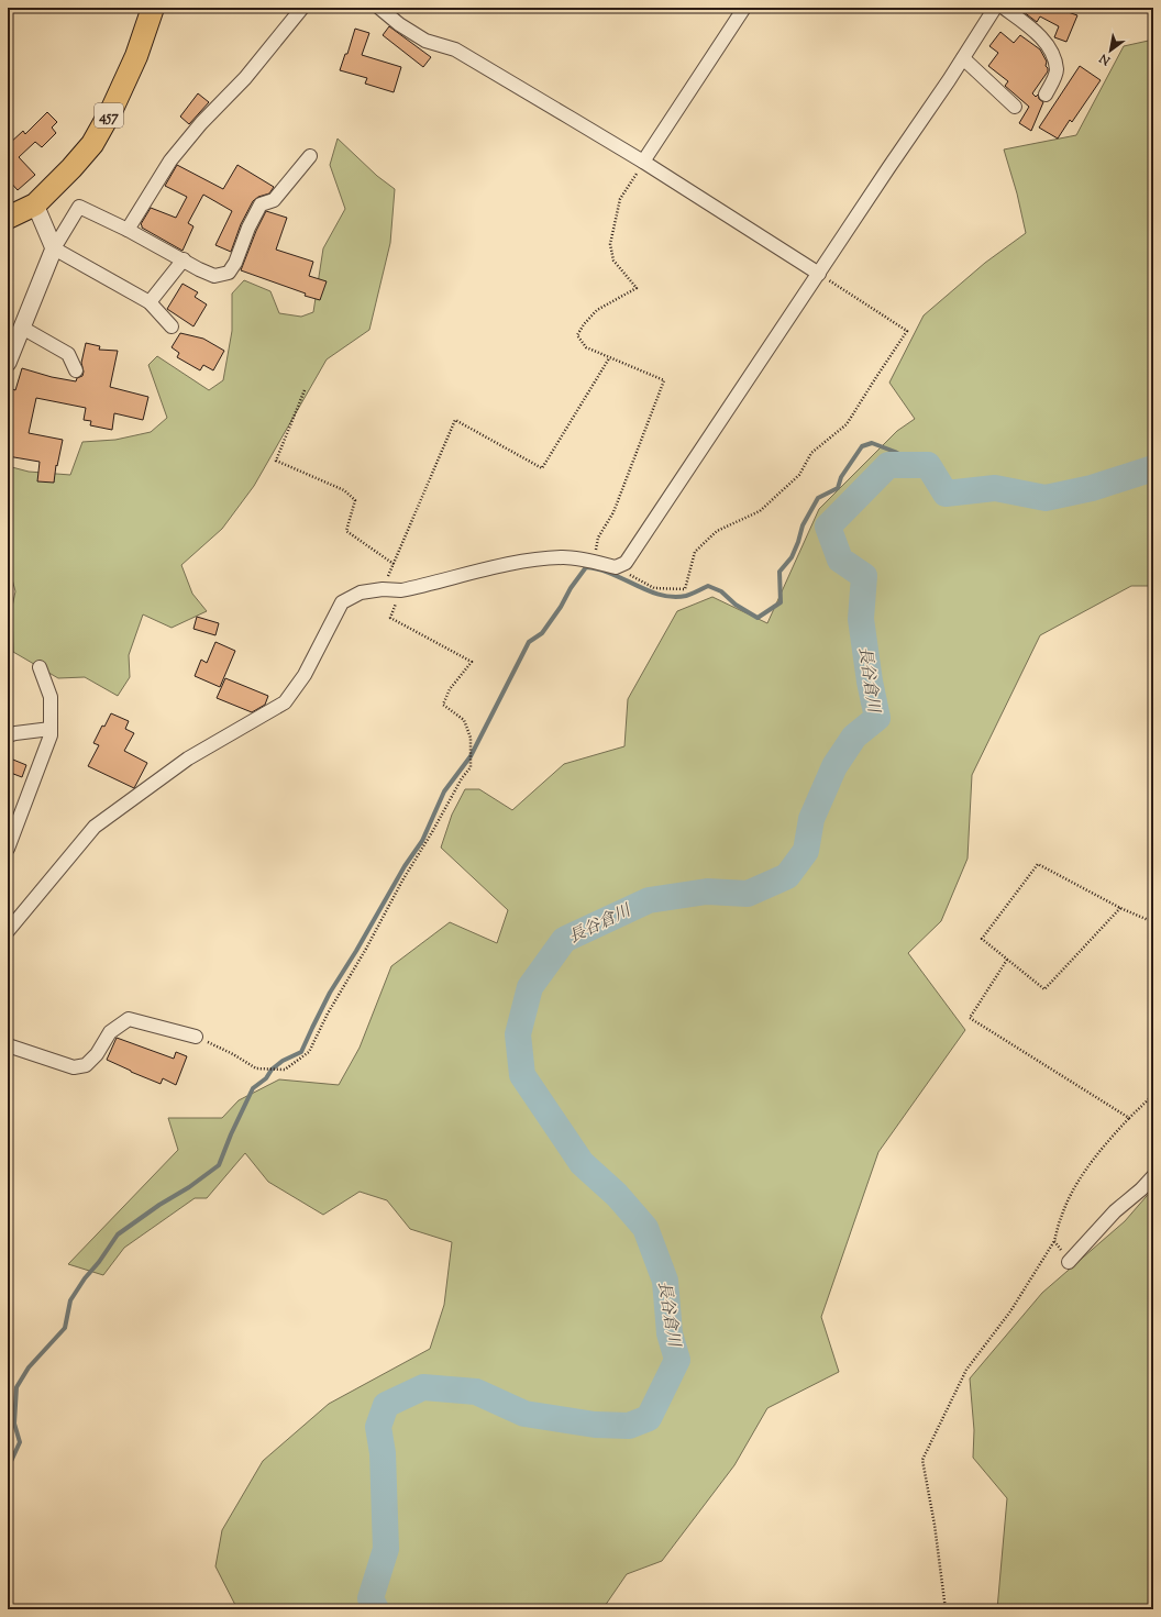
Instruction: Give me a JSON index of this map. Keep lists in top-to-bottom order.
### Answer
{
  "streets": {
    "highway": ["457"]
  },
  "water": ["長谷倉川"],
  "north": "bottom left"
}
